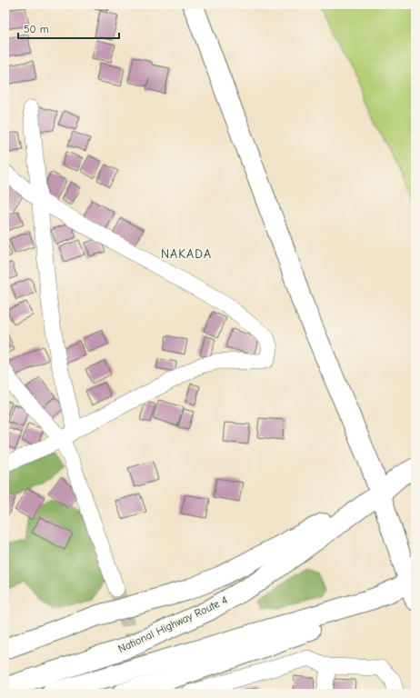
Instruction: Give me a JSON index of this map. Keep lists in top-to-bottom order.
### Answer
{
  "streets": {
    "main road": ["National Highway Route 4"]
  },
  "districts": ["NAKADA"],
  "scale_bar": "50 m"
}
